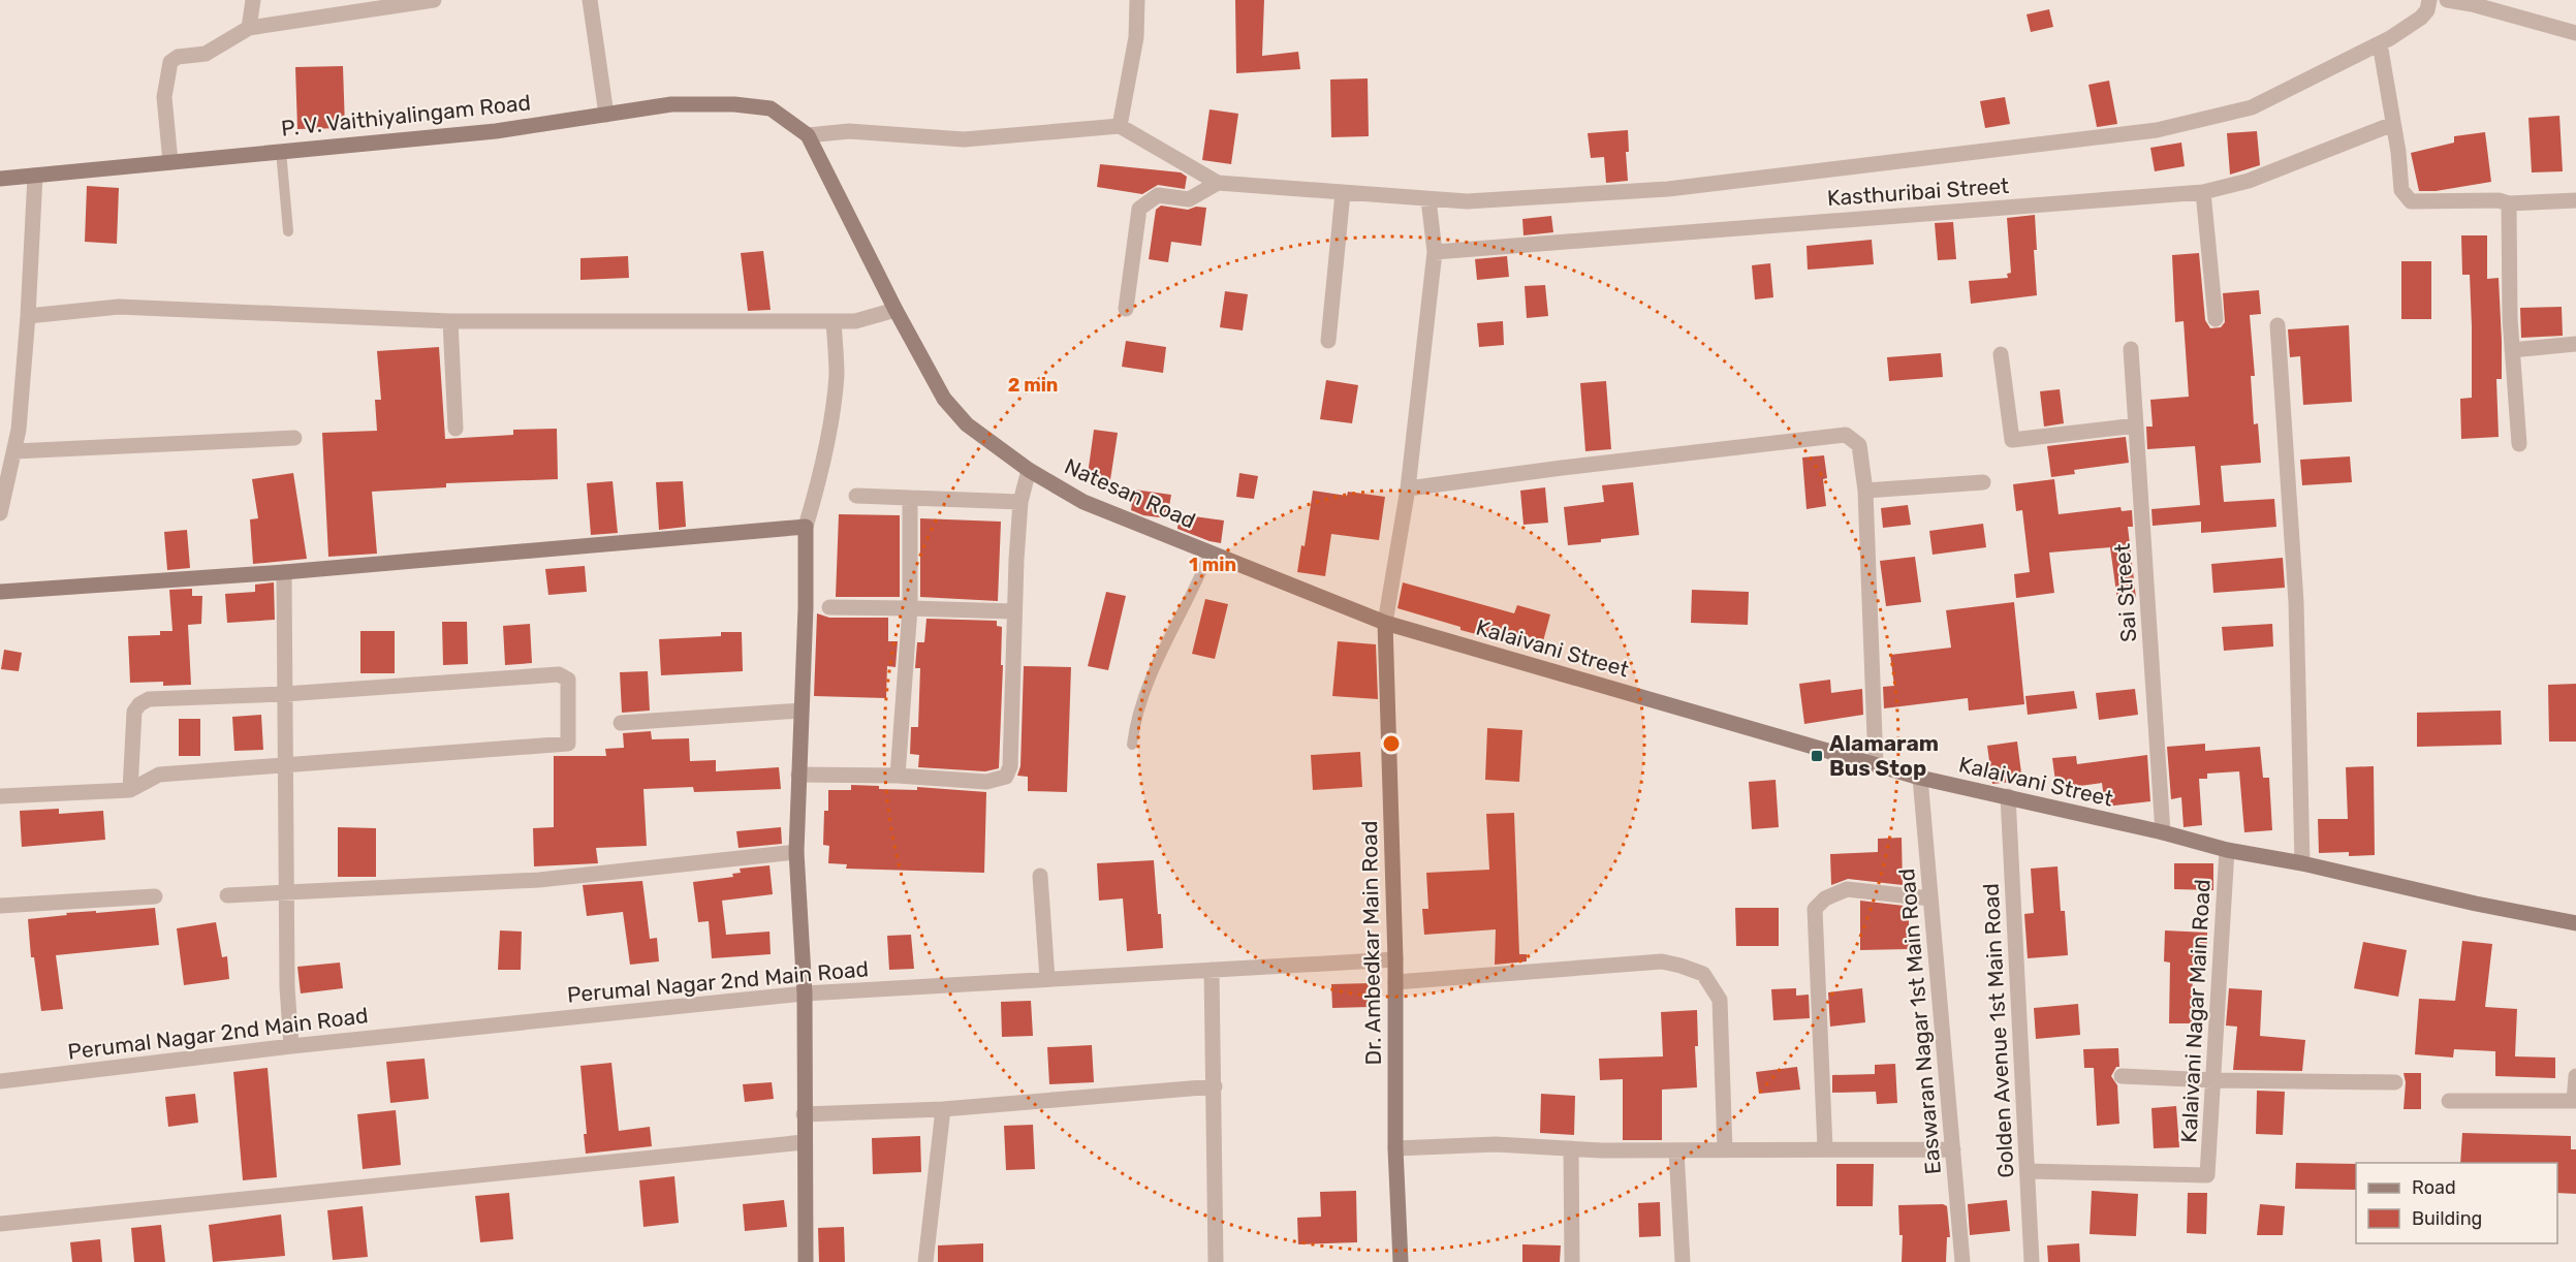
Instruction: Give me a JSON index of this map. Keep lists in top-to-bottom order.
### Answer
{
  "streets": {
    "street": [
      "P. V. Vaithiyalingam Road",
      "Kasthuribai Street",
      "Natesan Road",
      "Sai Street",
      "Kalaivani Street",
      "Dr. Ambedkar Main Road",
      "Perumal Nagar 2nd Main Road",
      "Kalaivani Nagar Main Road",
      "Easwaran Nagar 1st Main Road",
      "Golden Avenue 1st Main Road"
    ]
  },
  "crossings": [
    ["P. V. Vaithiyalingam Road", "Natesan Road"],
    ["Natesan Road", "Kalaivani Street"],
    ["Natesan Road", "Dr. Ambedkar Main Road"],
    ["Sai Street", "Kalaivani Street"],
    ["Kalaivani Street", "Dr. Ambedkar Main Road"],
    ["Kalaivani Street", "Kalaivani Nagar Main Road"],
    ["Kalaivani Street", "Easwaran Nagar 1st Main Road"],
    ["Kalaivani Street", "Golden Avenue 1st Main Road"],
    ["Dr. Ambedkar Main Road", "Perumal Nagar 2nd Main Road"],
    ["Kalaivani Nagar Main Road", "Golden Avenue 1st Main Road"]
  ],
  "places": {
    "transit": ["Alamaram Bus Stop"]
  },
  "legend": ["Road", "Building"],
  "rings": ["2 min", "1 min"]
}
